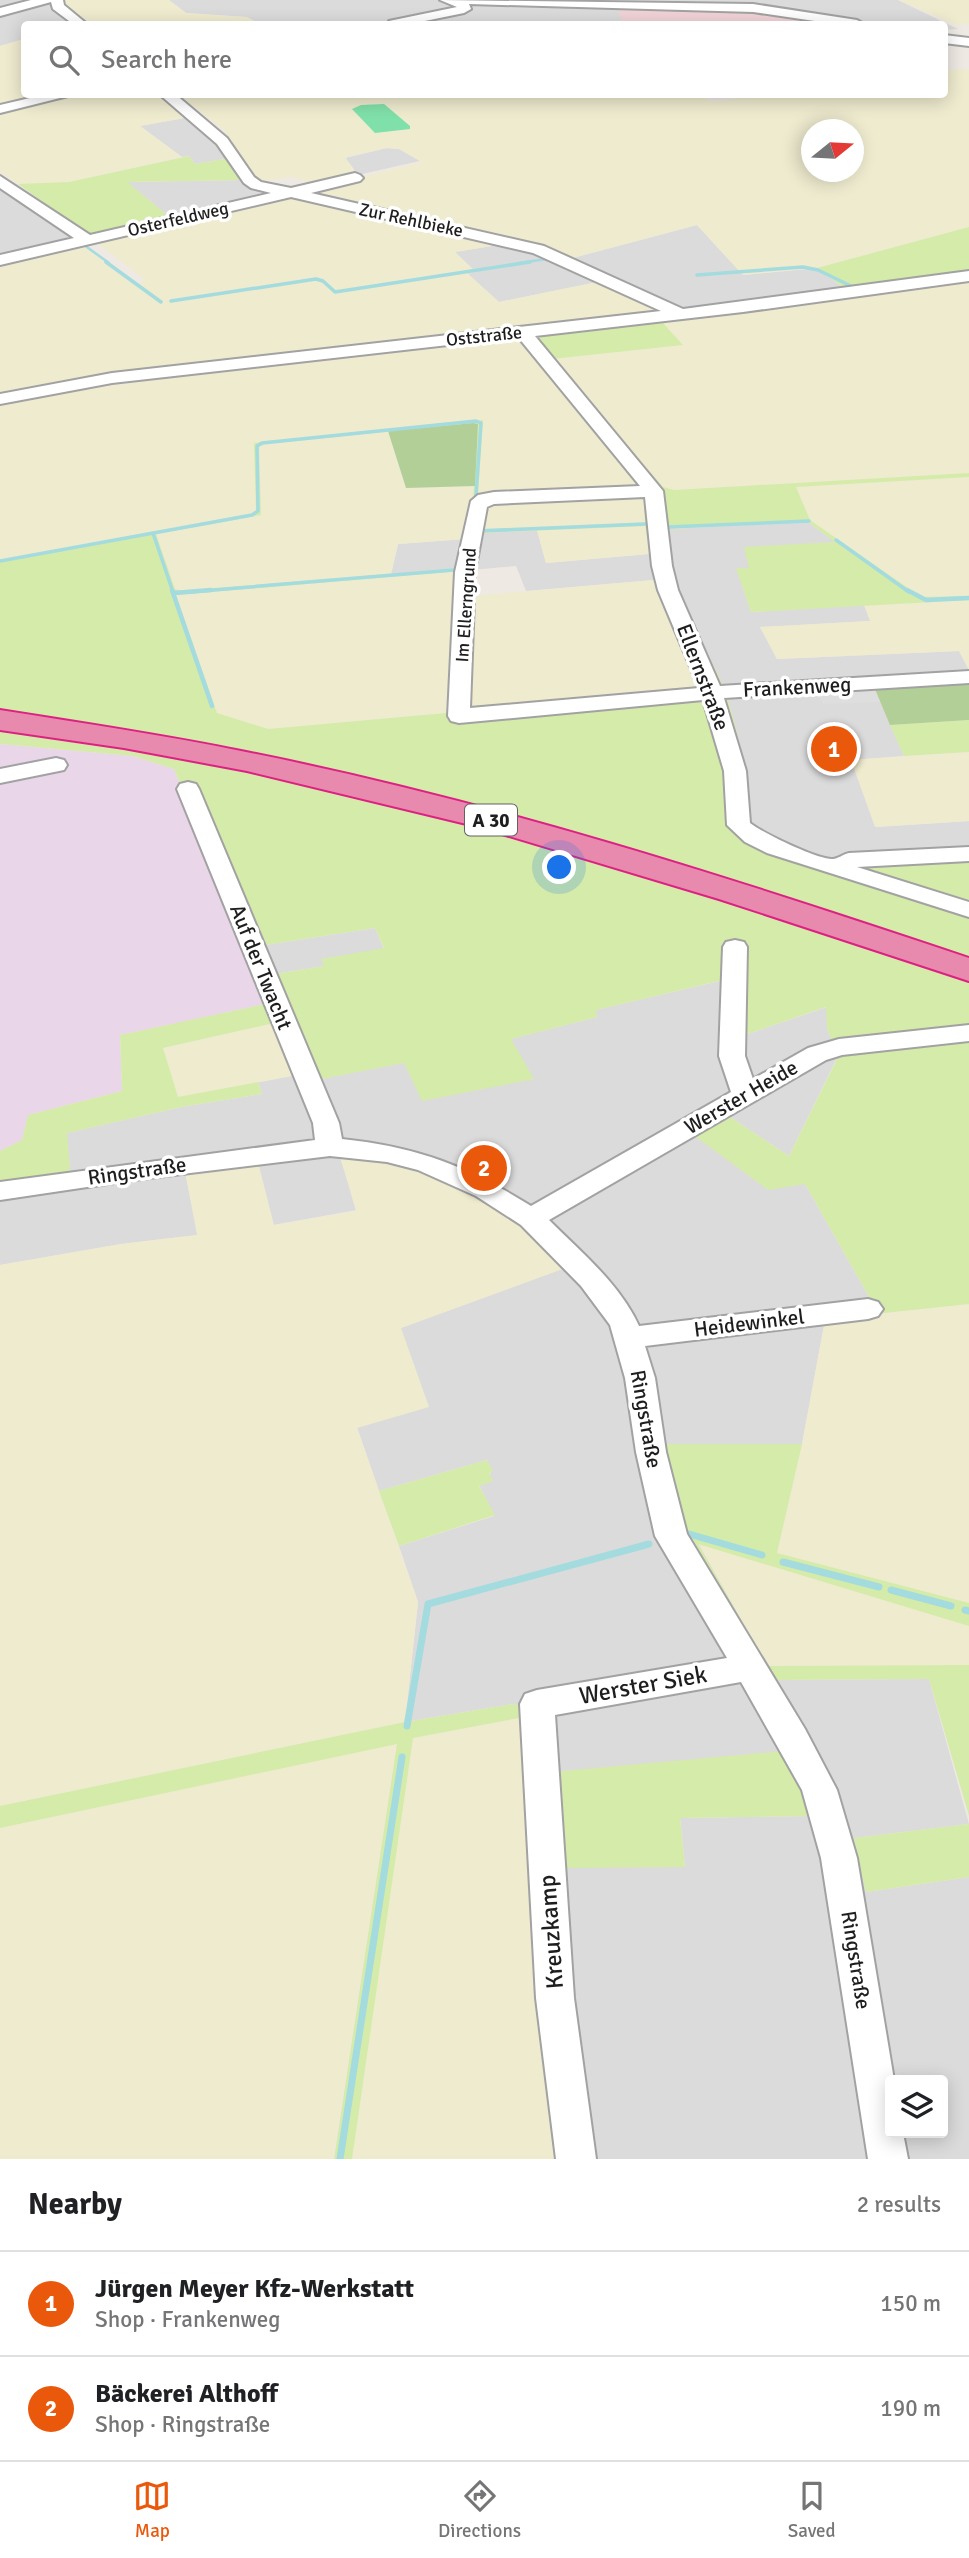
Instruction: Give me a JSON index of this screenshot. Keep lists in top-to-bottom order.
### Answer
{
  "streets": {
    "highway": ["A 30"],
    "street": [
      "Osterfeldweg",
      "Zur Rehlbieke",
      "Oststraße",
      "Im Ellerngrund",
      "Ellernstraße",
      "Frankenweg",
      "Auf der Twacht",
      "Werster Heide",
      "Ringstraße",
      "Heidewinkel",
      "Werster Siek",
      "Kreuzkamp"
    ]
  },
  "crossings": [
    ["Osterfeldweg", "Zur Rehlbieke"],
    ["Zur Rehlbieke", "Oststraße"],
    ["Im Ellerngrund", "Ellernstraße"],
    ["Im Ellerngrund", "Frankenweg"],
    ["Ellernstraße", "Frankenweg"],
    ["Auf der Twacht", "Ringstraße"],
    ["Werster Heide", "Ringstraße"],
    ["Ringstraße", "Heidewinkel"],
    ["Ringstraße", "Werster Siek"],
    ["Werster Siek", "Kreuzkamp"]
  ],
  "north": "right",
  "page": {
    "search": "Search here",
    "pins": ["1", "2"],
    "heading": ["Nearby", "2 results"],
    "list": [
      {
        "mark": "1",
        "name": "Jürgen Meyer Kfz-Werkstatt",
        "note": "Shop · Frankenweg",
        "value": "150 m"
      },
      {
        "mark": "2",
        "name": "Bäckerei Althoff",
        "note": "Shop · Ringstraße",
        "value": "190 m"
      }
    ],
    "nav": ["Map", "Directions", "Saved"]
  }
}
